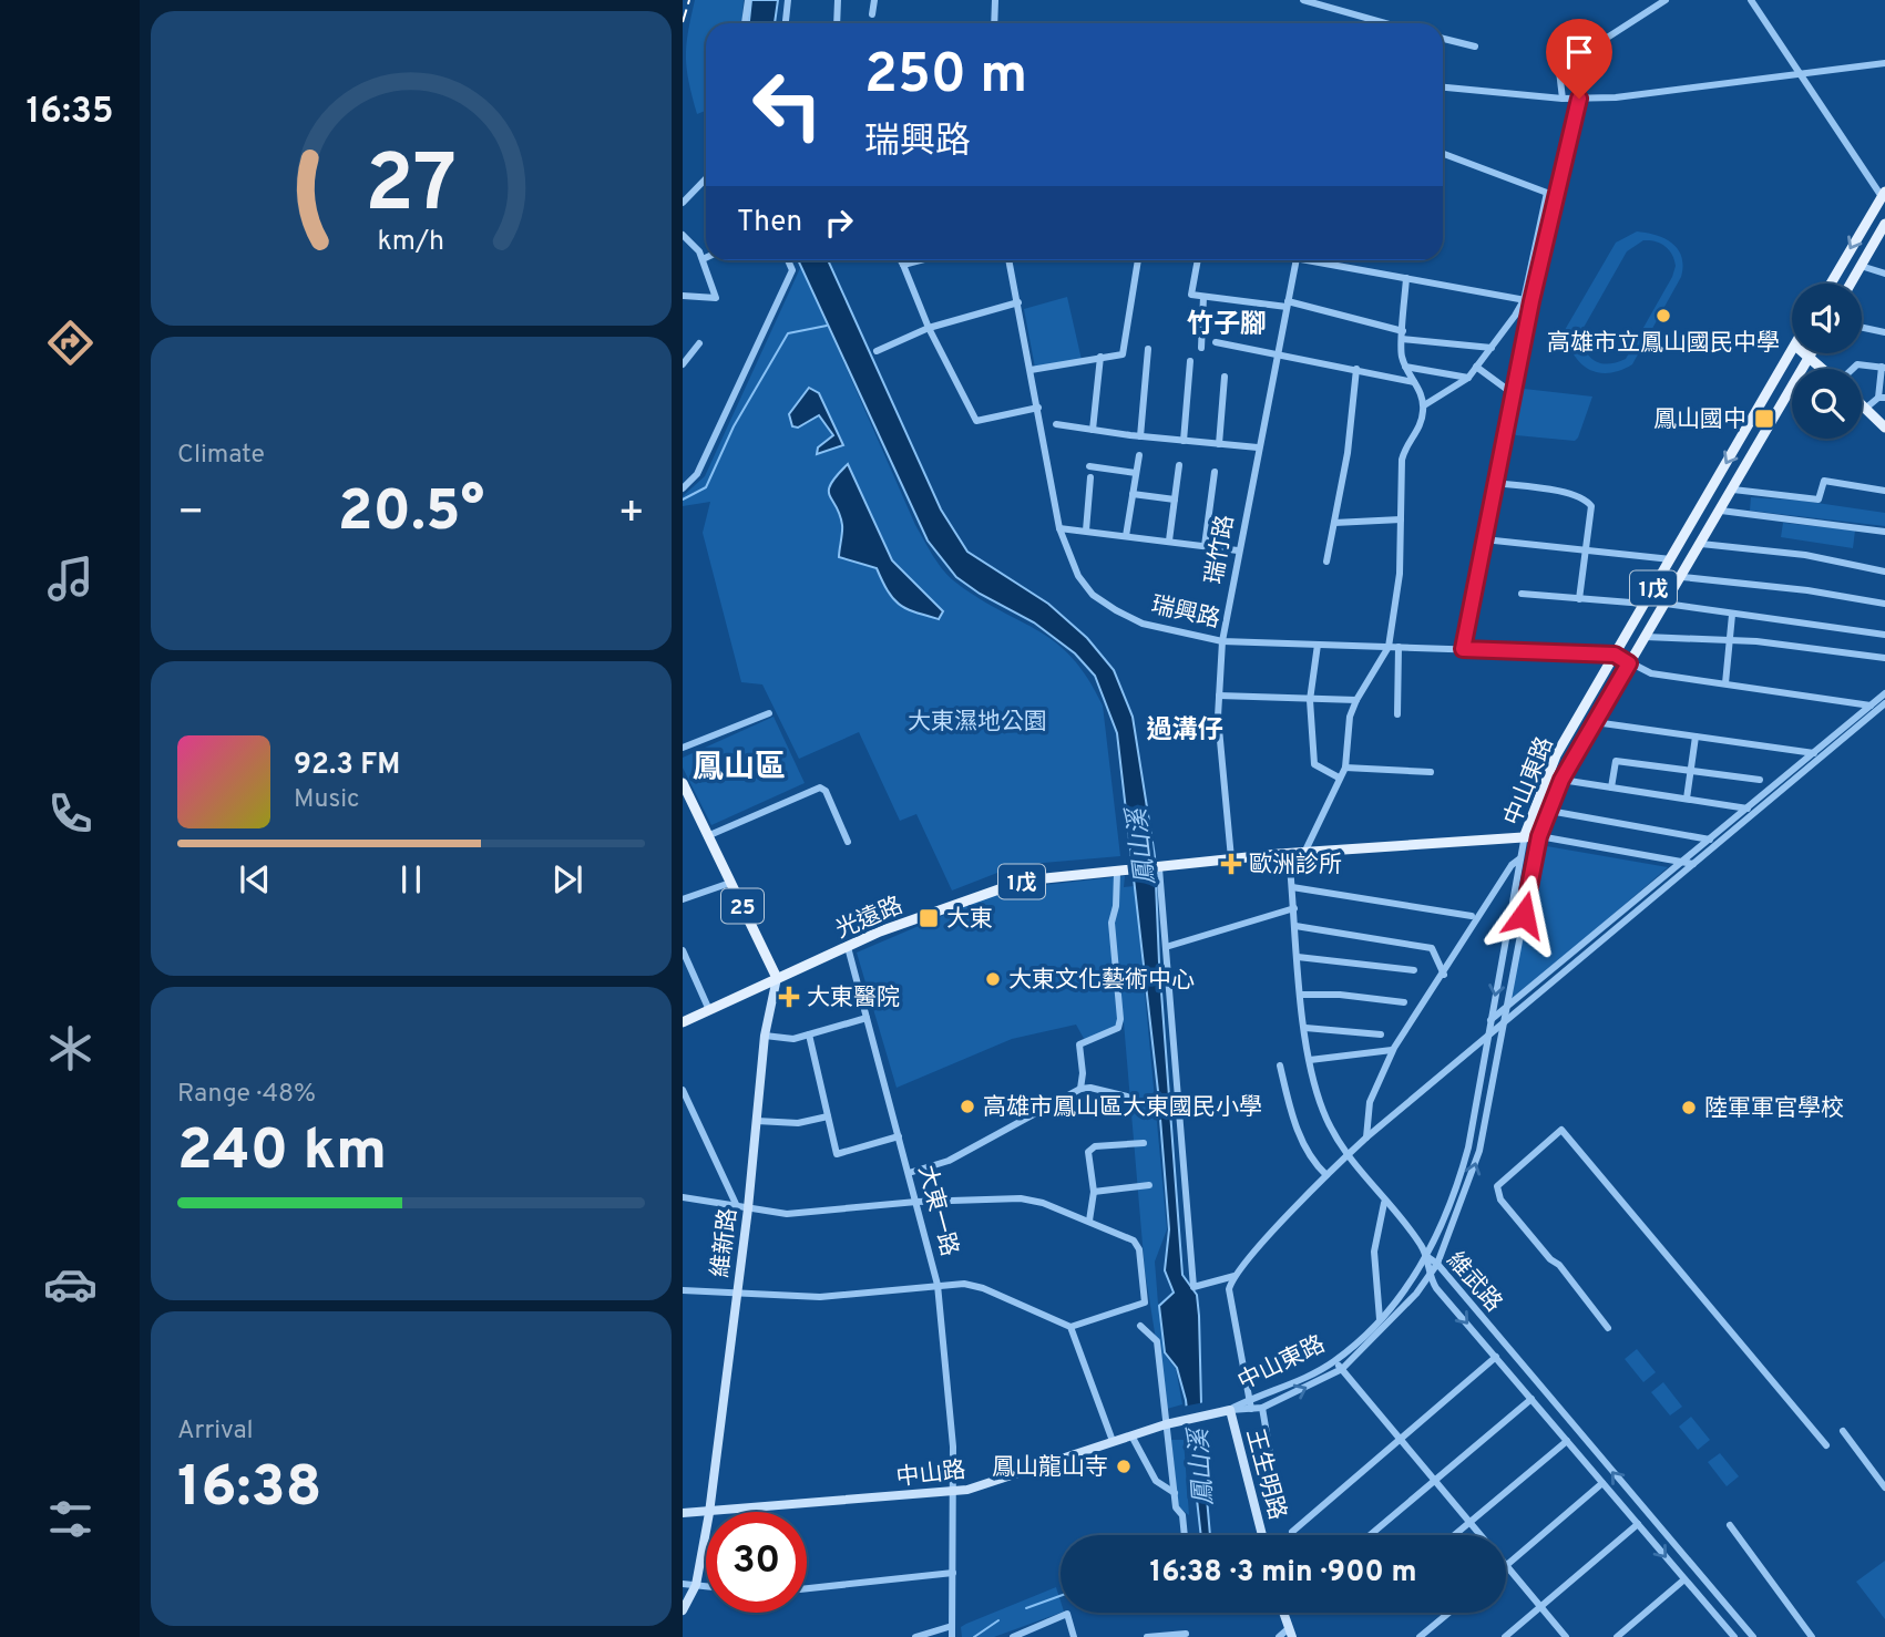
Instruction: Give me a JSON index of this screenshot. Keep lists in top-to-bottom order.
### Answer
{
  "streets": {
    "main road": [
      "1戊",
      "中山東路",
      "25",
      "光遠路",
      "維新路",
      "中山路",
      "王生明路"
    ],
    "street": [
      "瑞竹路",
      "瑞興路",
      "大東一路",
      "維武路"
    ]
  },
  "crossings": [
    ["瑞竹路", "1戊"],
    ["瑞竹路", "瑞興路"],
    ["1戊", "中山東路"],
    ["1戊", "光遠路"],
    ["瑞興路", "中山東路"],
    ["中山東路", "維武路"],
    ["中山東路", "中山路"],
    ["中山東路", "王生明路"],
    ["25", "光遠路"],
    ["25", "維新路"],
    ["光遠路", "大東一路"],
    ["光遠路", "維新路"],
    ["大東一路", "中山路"],
    ["中山路", "王生明路"]
  ],
  "districts": ["竹子腳", "過溝仔", "鳳山區"],
  "water": ["鳳山溪"],
  "parks": ["大東濕地公園"],
  "places": {
    "other": [
      "高雄市立鳳山國民中學",
      "大東文化藝術中心",
      "高雄市鳳山區大東國民小學",
      "陸軍軍官學校",
      "鳳山龍山寺"
    ],
    "transit": ["鳳山國中", "大東"],
    "health": ["歐洲診所", "大東醫院"]
  },
  "page": {
    "tabs": "16:35",
    "turn": ["250 m", "瑞興路"],
    "then": "Then",
    "tile": [
      "Climate",
      ["Range · 48%", "240 km"],
      ["Arrival", "16:38"]
    ],
    "heat": ["−", "20.5°", "+"],
    "song": ["92.3 FM", "Music"],
    "limit": "30",
    "trip": "16:38 · 3 min · 900 m",
    "gauge": ["27", "km/h"]
  }
}
